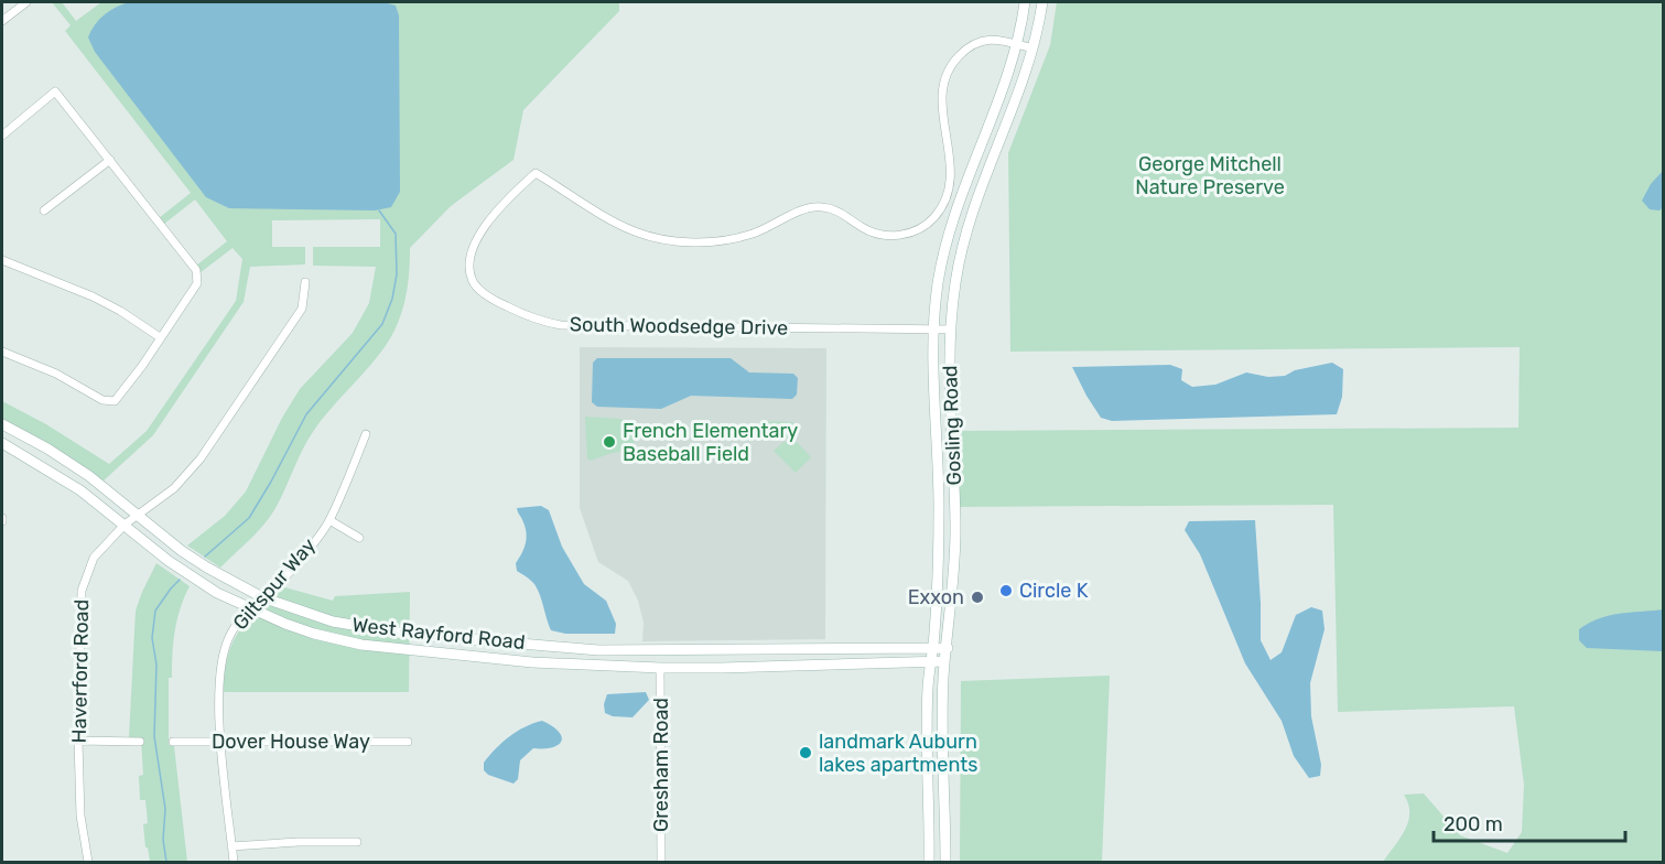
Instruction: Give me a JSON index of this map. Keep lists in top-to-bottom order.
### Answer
{
  "streets": {
    "main road": ["Gosling Road", "West Rayford Road"],
    "street": [
      "South Woodsedge Drive",
      "Giltspur Way",
      "Haverford Road",
      "Dover House Way",
      "Gresham Road"
    ]
  },
  "crossings": [
    ["South Woodsedge Drive", "Gosling Road"],
    ["Gosling Road", "West Rayford Road"],
    ["Giltspur Way", "West Rayford Road"],
    ["Giltspur Way", "Dover House Way"],
    ["West Rayford Road", "Haverford Road"],
    ["West Rayford Road", "Gresham Road"]
  ],
  "parks": ["George Mitchell Nature Preserve"],
  "places": [
    "French Elementary Baseball Field",
    "Circle K",
    "Exxon",
    "landmark Auburn lakes apartments"
  ],
  "scale_bar": "200 m"
}
